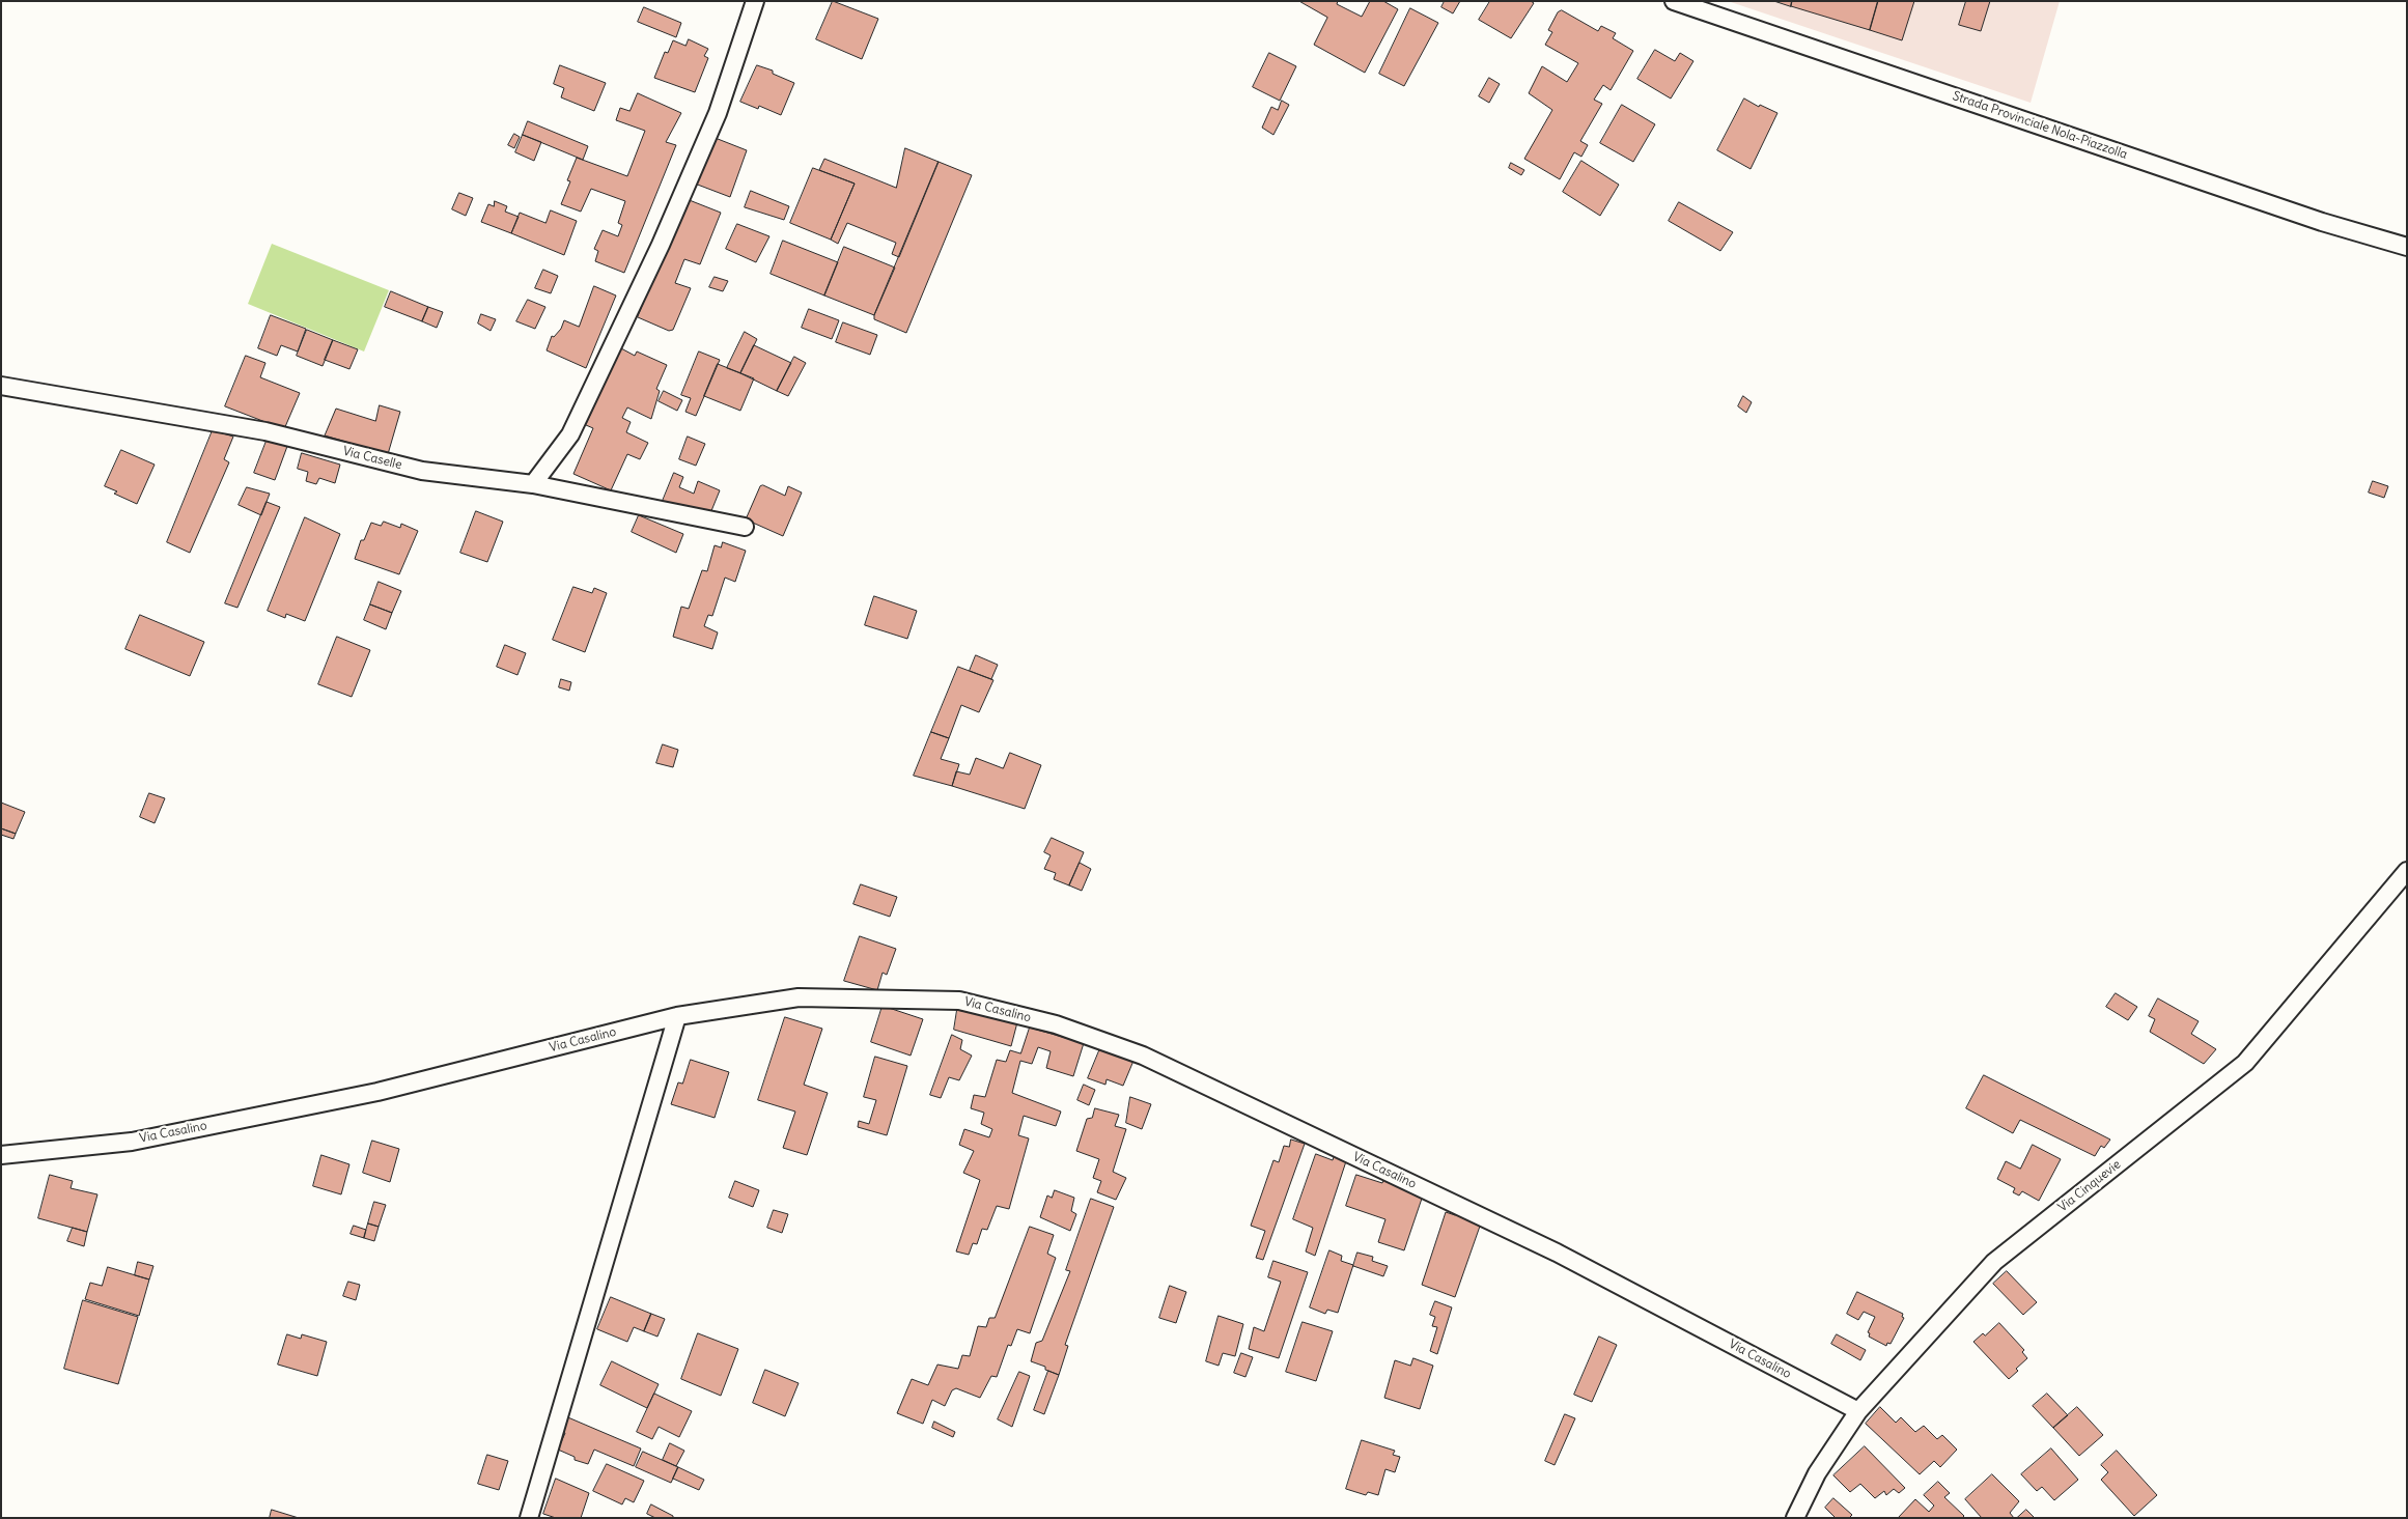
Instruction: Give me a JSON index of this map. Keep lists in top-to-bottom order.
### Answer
{
  "streets": {
    "street": [
      "Strada Provinciale Nola-Piazzolla",
      "Via Caselle",
      "Via Casalino",
      "Via Cinquevie"
    ]
  },
  "crossings": [
    ["Via Casalino", "Via Cinquevie"]
  ]
}
